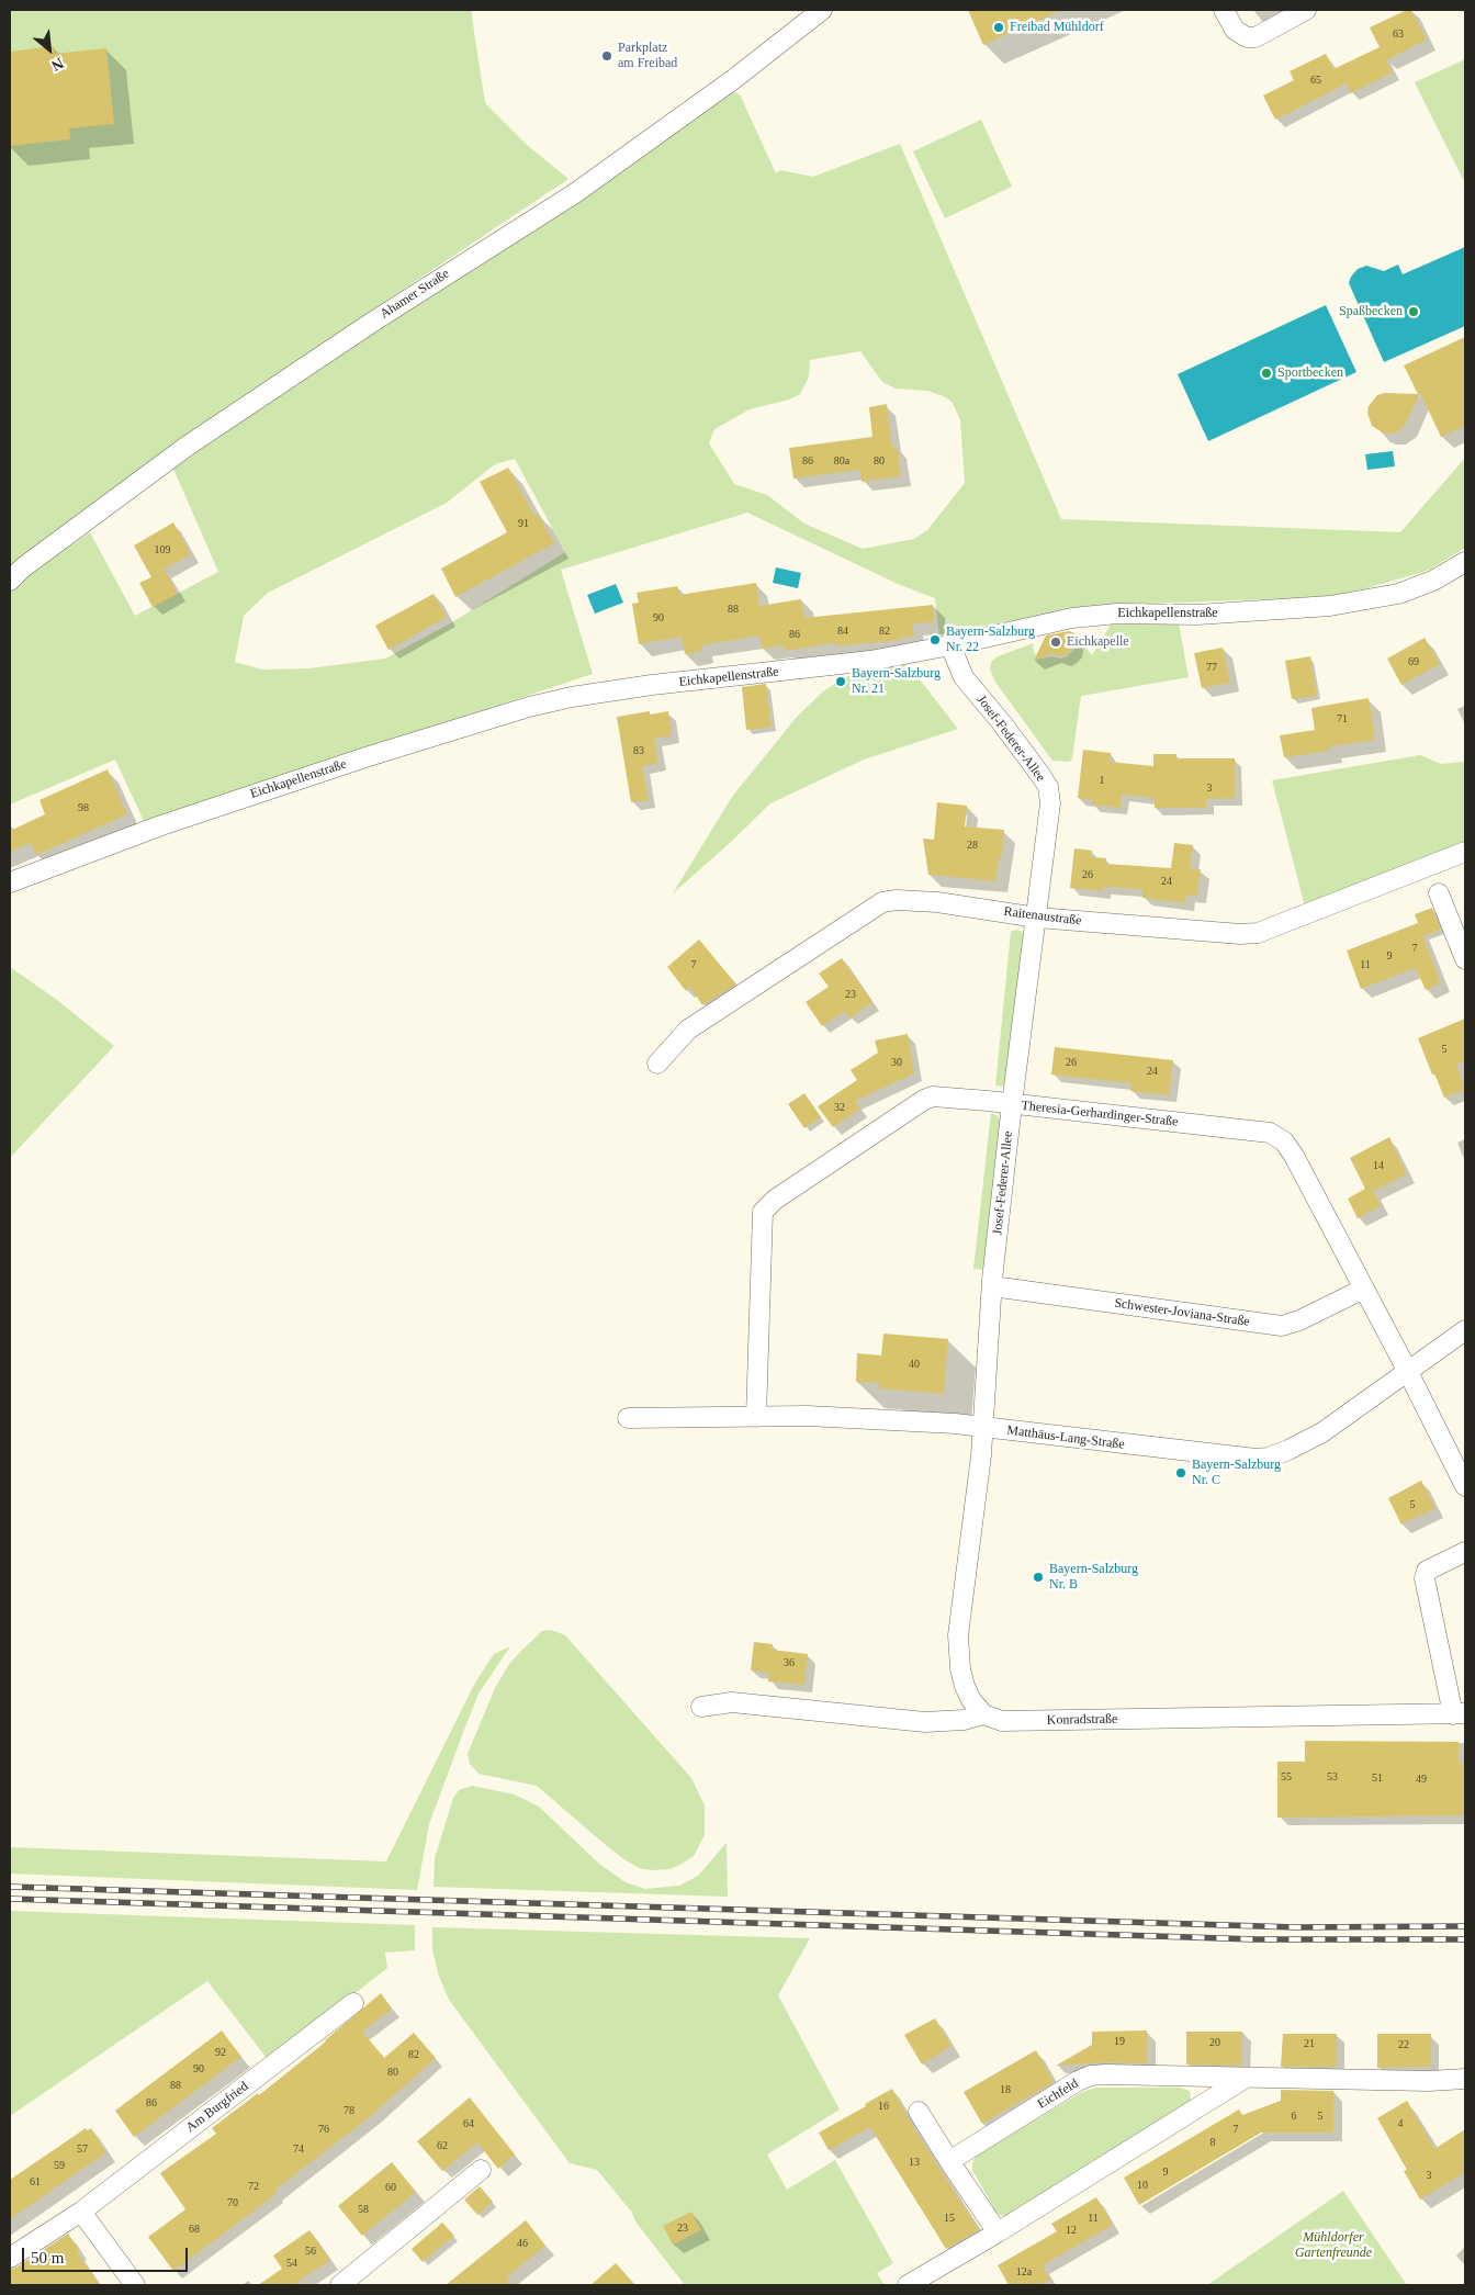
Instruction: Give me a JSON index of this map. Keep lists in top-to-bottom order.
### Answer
{
  "streets": {
    "street": [
      "Ahamer Straße",
      "Eichkapellenstraße",
      "Josef-Federer-Allee",
      "Raitenaustraße",
      "Theresia-Gerhardinger-Straße",
      "Schwester-Joviana-Straße",
      "Matthäus-Lang-Straße",
      "Konradstraße",
      "Eichfeld",
      "Am Burgfried"
    ]
  },
  "crossings": [
    ["Eichkapellenstraße", "Josef-Federer-Allee"],
    ["Josef-Federer-Allee", "Raitenaustraße"],
    ["Josef-Federer-Allee", "Theresia-Gerhardinger-Straße"],
    ["Josef-Federer-Allee", "Schwester-Joviana-Straße"],
    ["Josef-Federer-Allee", "Matthäus-Lang-Straße"],
    ["Josef-Federer-Allee", "Konradstraße"],
    ["Theresia-Gerhardinger-Straße", "Schwester-Joviana-Straße"],
    ["Theresia-Gerhardinger-Straße", "Matthäus-Lang-Straße"]
  ],
  "parks": ["Mühldorfer Gartenfreunde"],
  "places": [
    "Freibad Mühldorf",
    "Parkplatz am Freibad",
    "Spaßbecken",
    "Sportbecken",
    "Bayern-Salzburg Nr. 22",
    "Eichkapelle",
    "Bayern-Salzburg Nr. 21",
    "Bayern-Salzburg Nr. C",
    "Bayern-Salzburg Nr. B"
  ],
  "house_numbers": [
    "63",
    "65",
    "86",
    "80a",
    "80",
    "91",
    "109",
    "88",
    "90",
    "84",
    "82",
    "86",
    "69",
    "77",
    "71",
    "83",
    "1",
    "3",
    "98",
    "28",
    "26",
    "24",
    "7",
    "9",
    "7",
    "11",
    "23",
    "5",
    "30",
    "26",
    "24",
    "32",
    "14",
    "40",
    "5",
    "36",
    "55",
    "53",
    "51",
    "49",
    "19",
    "20",
    "21",
    "22",
    "92",
    "82",
    "90",
    "80",
    "88",
    "18",
    "86",
    "16",
    "78",
    "6",
    "5",
    "64",
    "4",
    "76",
    "7",
    "8",
    "62",
    "57",
    "74",
    "13",
    "59",
    "9",
    "3",
    "61",
    "10",
    "72",
    "60",
    "70",
    "58",
    "15",
    "11",
    "23",
    "68",
    "12",
    "46",
    "56",
    "54",
    "12a"
  ],
  "scale_bar": "50 m",
  "north": "bottom right"
}
